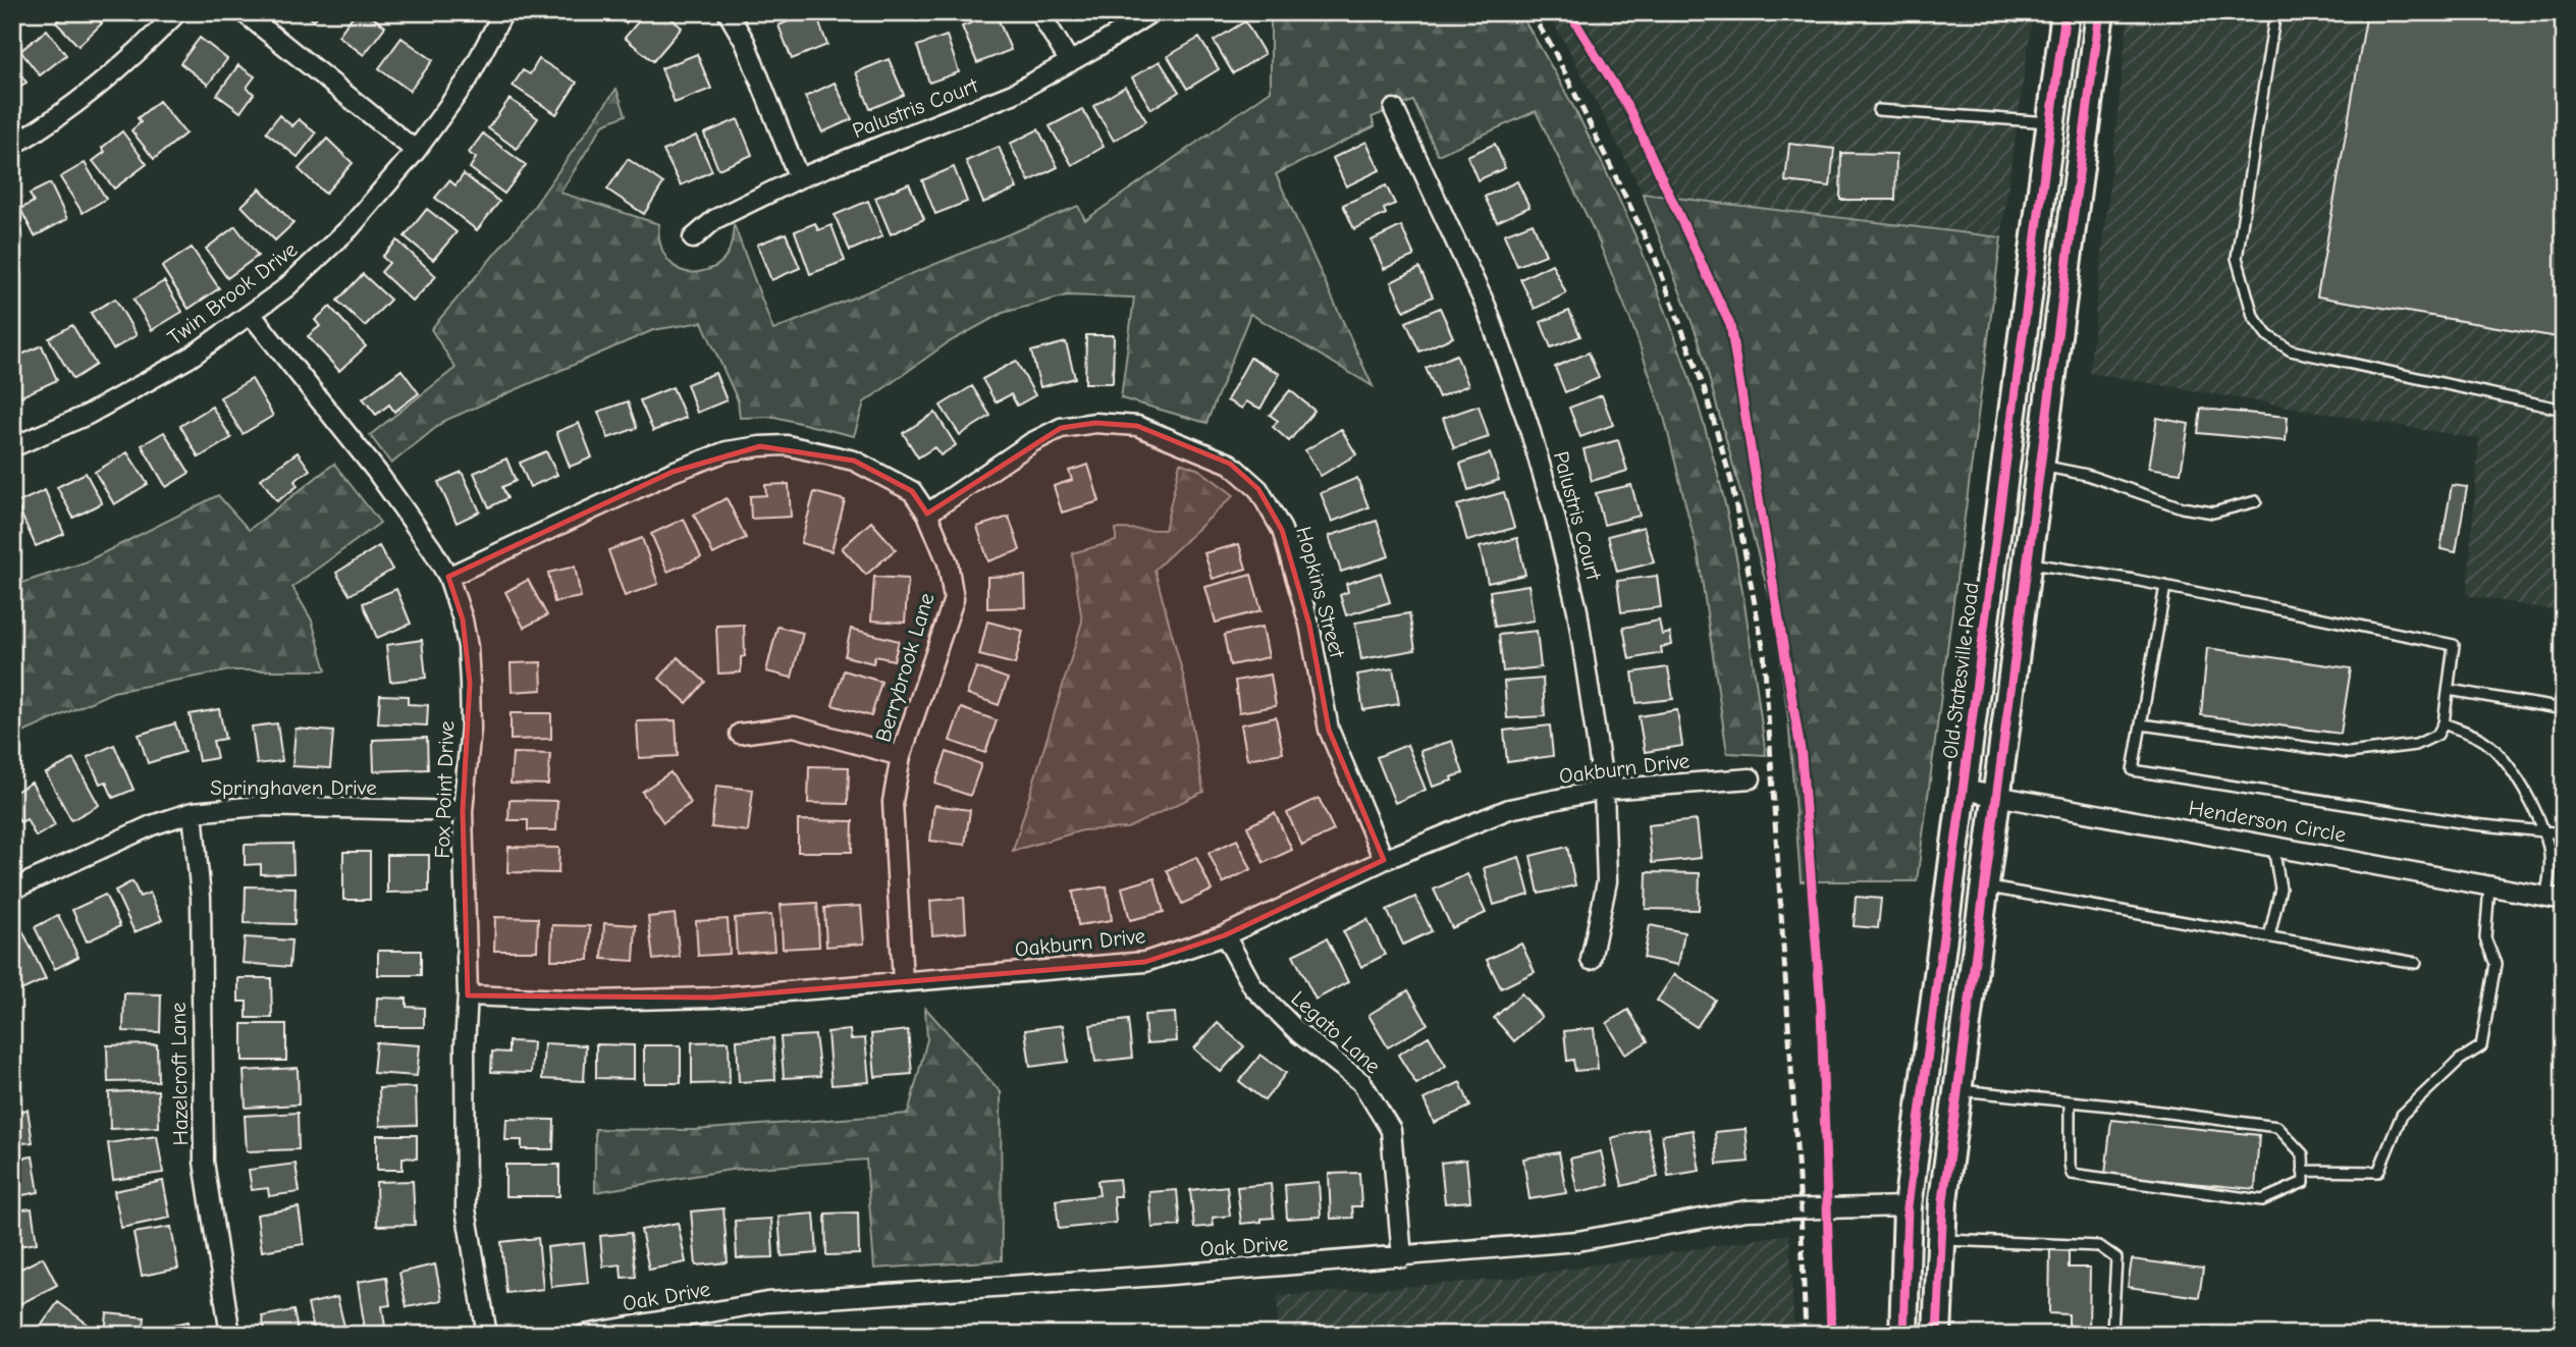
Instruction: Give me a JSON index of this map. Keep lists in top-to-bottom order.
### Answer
{
  "streets": {
    "main road": ["Old Statesville Road"],
    "street": [
      "Palustris Court",
      "Twin Brook Drive",
      "Hopkins Street",
      "Berrybrook Lane",
      "Oakburn Drive",
      "Springhaven Drive",
      "Fox Point Drive",
      "Henderson Circle",
      "Legato Lane",
      "Hazelcroft Lane",
      "Oak Drive"
    ]
  },
  "crossings": [
    ["Palustris Court", "Oakburn Drive"],
    ["Twin Brook Drive", "Fox Point Drive"],
    ["Hopkins Street", "Berrybrook Lane"],
    ["Hopkins Street", "Oakburn Drive"],
    ["Berrybrook Lane", "Oakburn Drive"],
    ["Berrybrook Lane", "Fox Point Drive"],
    ["Old Statesville Road", "Henderson Circle"],
    ["Old Statesville Road", "Oak Drive"],
    ["Oakburn Drive", "Fox Point Drive"],
    ["Oakburn Drive", "Legato Lane"],
    ["Springhaven Drive", "Fox Point Drive"],
    ["Springhaven Drive", "Hazelcroft Lane"],
    ["Legato Lane", "Oak Drive"]
  ]
}
